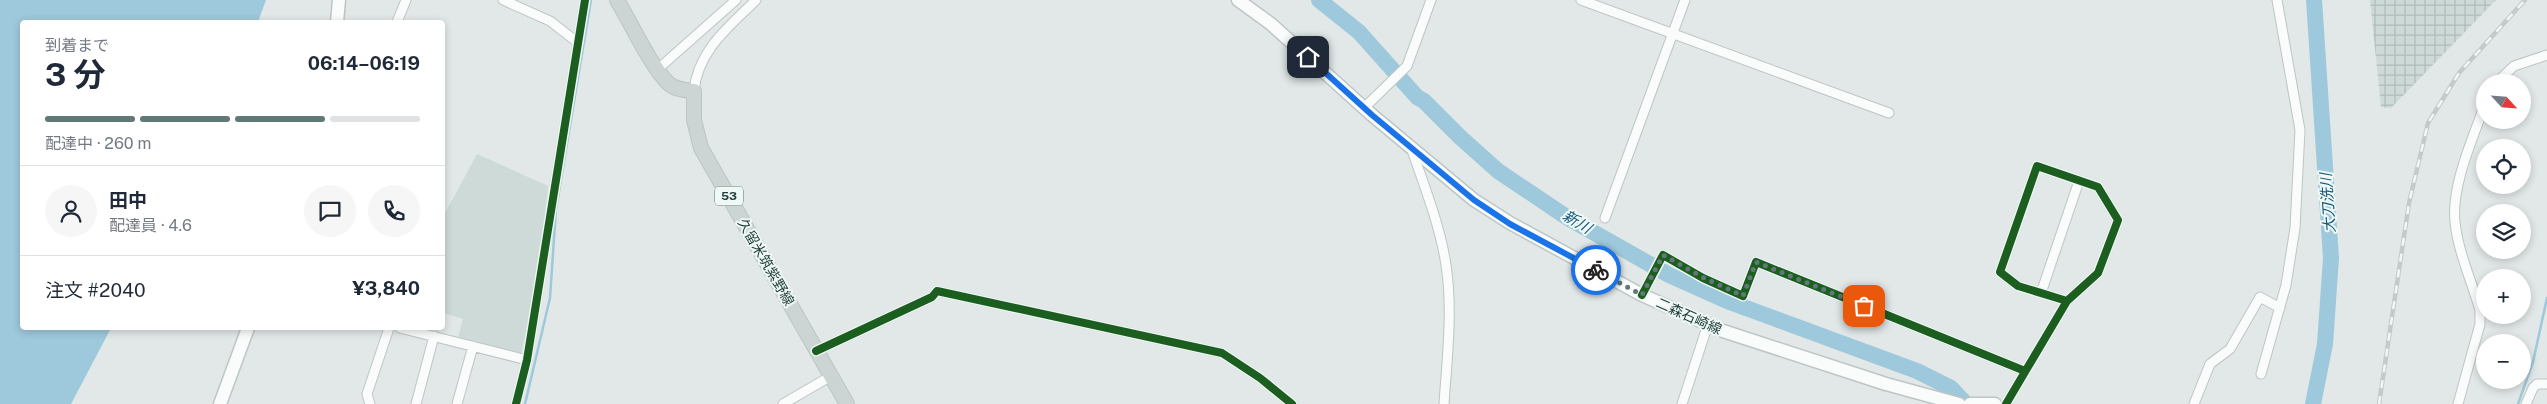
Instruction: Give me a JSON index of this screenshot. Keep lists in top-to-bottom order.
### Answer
{
  "streets": {
    "main road": ["53", "久留米筑紫野線", "二森石崎線"]
  },
  "water": ["大刀洗川", "新川"],
  "north": "bottom right",
  "page": {
    "heading": ["3 分", "到着まで", "06:14–06:19"],
    "panel": [
      "田中",
      "配達員 · 4.6",
      "注文 #2040",
      "¥3,840"
    ],
    "map_buttons": ["+", "−"],
    "bar": "配達中 · 260 m"
  }
}
